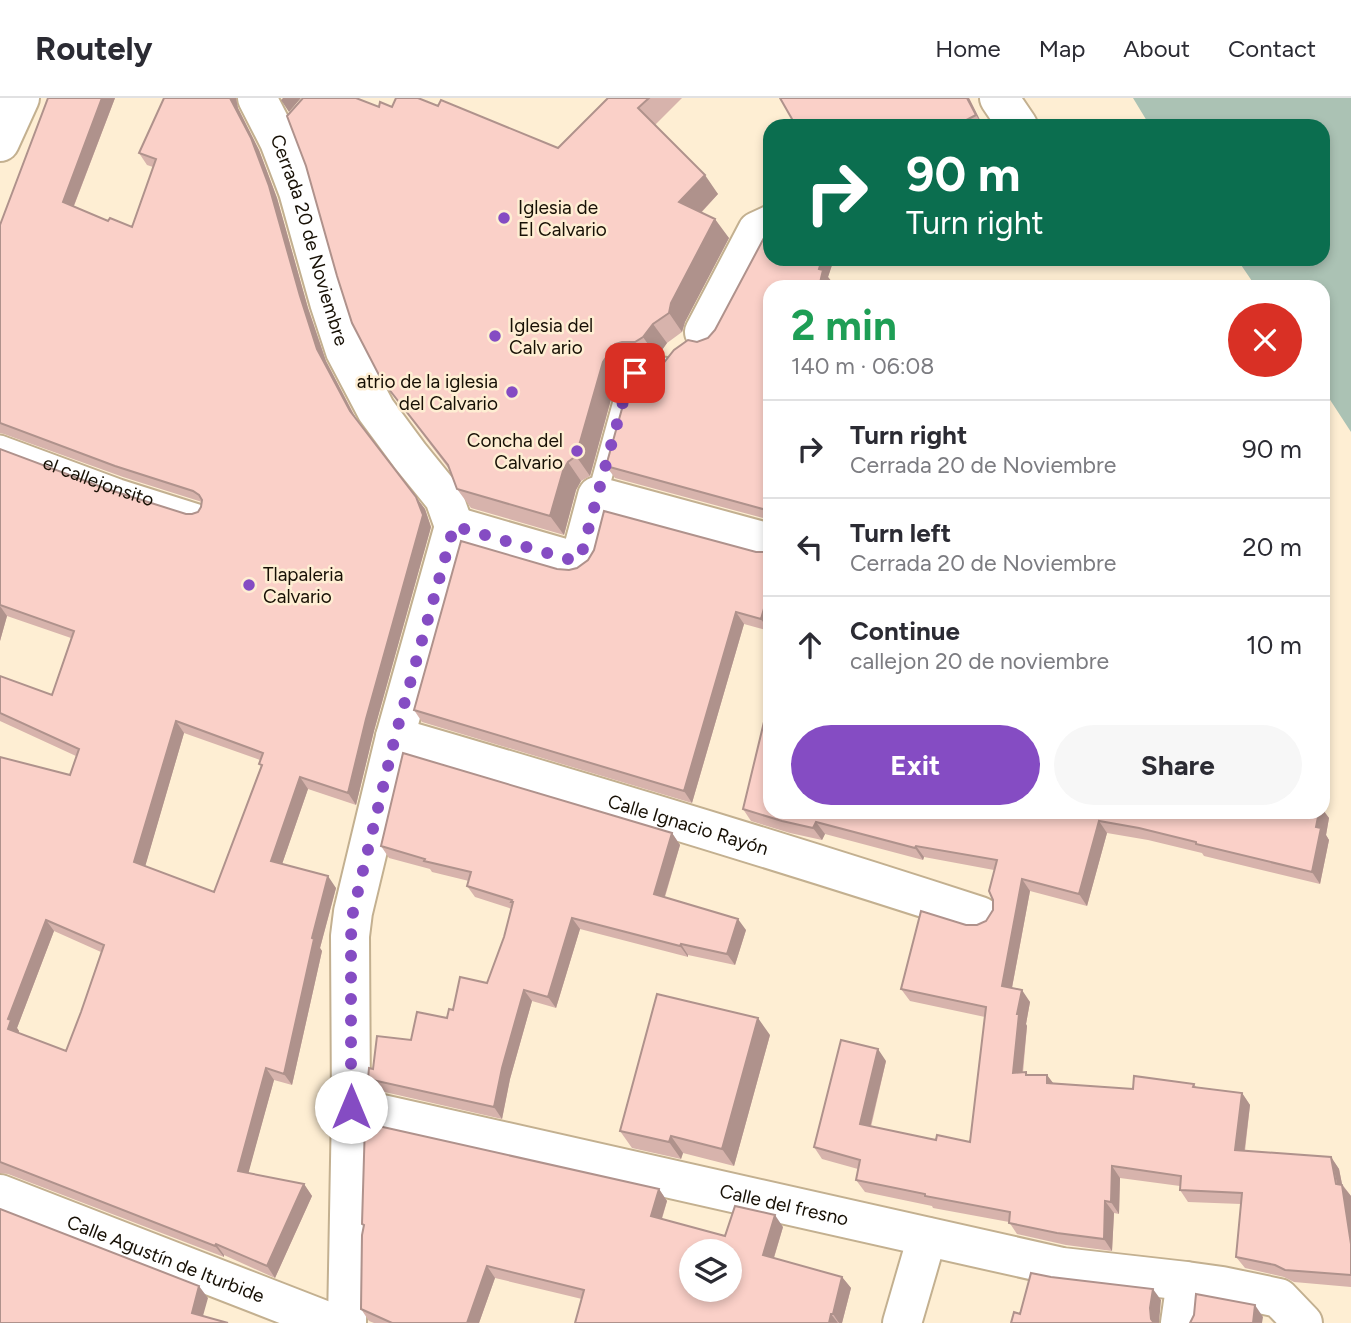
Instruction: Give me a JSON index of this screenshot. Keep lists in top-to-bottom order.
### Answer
{
  "streets": {
    "street": [
      "Cerrada 20 de Noviembre",
      "Calle Ignacio Rayón",
      "Calle del fresno",
      "Calle Agustín de Iturbide"
    ],
    "lane": ["el callejonsito"]
  },
  "places": [
    "Iglesia de El Calvario",
    "Iglesia del Calv ario",
    "atrio de la iglesia del Calvario",
    "Concha del Calvario",
    "Tlapaleria Calvario"
  ],
  "page": {
    "header": "Routely",
    "nav": [
      "Home",
      "Map",
      "About",
      "Contact"
    ],
    "turn": ["90 m", "Turn right"],
    "heading": ["2 min", "140 m · 06:08"],
    "list": [
      {
        "name": "Turn right",
        "note": "Cerrada 20 de Noviembre",
        "value": "90 m"
      },
      {
        "name": "Turn left",
        "note": "Cerrada 20 de Noviembre",
        "value": "20 m"
      },
      {
        "name": "Continue",
        "note": "callejon 20 de noviembre",
        "value": "10 m"
      }
    ],
    "buttons": ["Exit", "Share"]
  }
}
